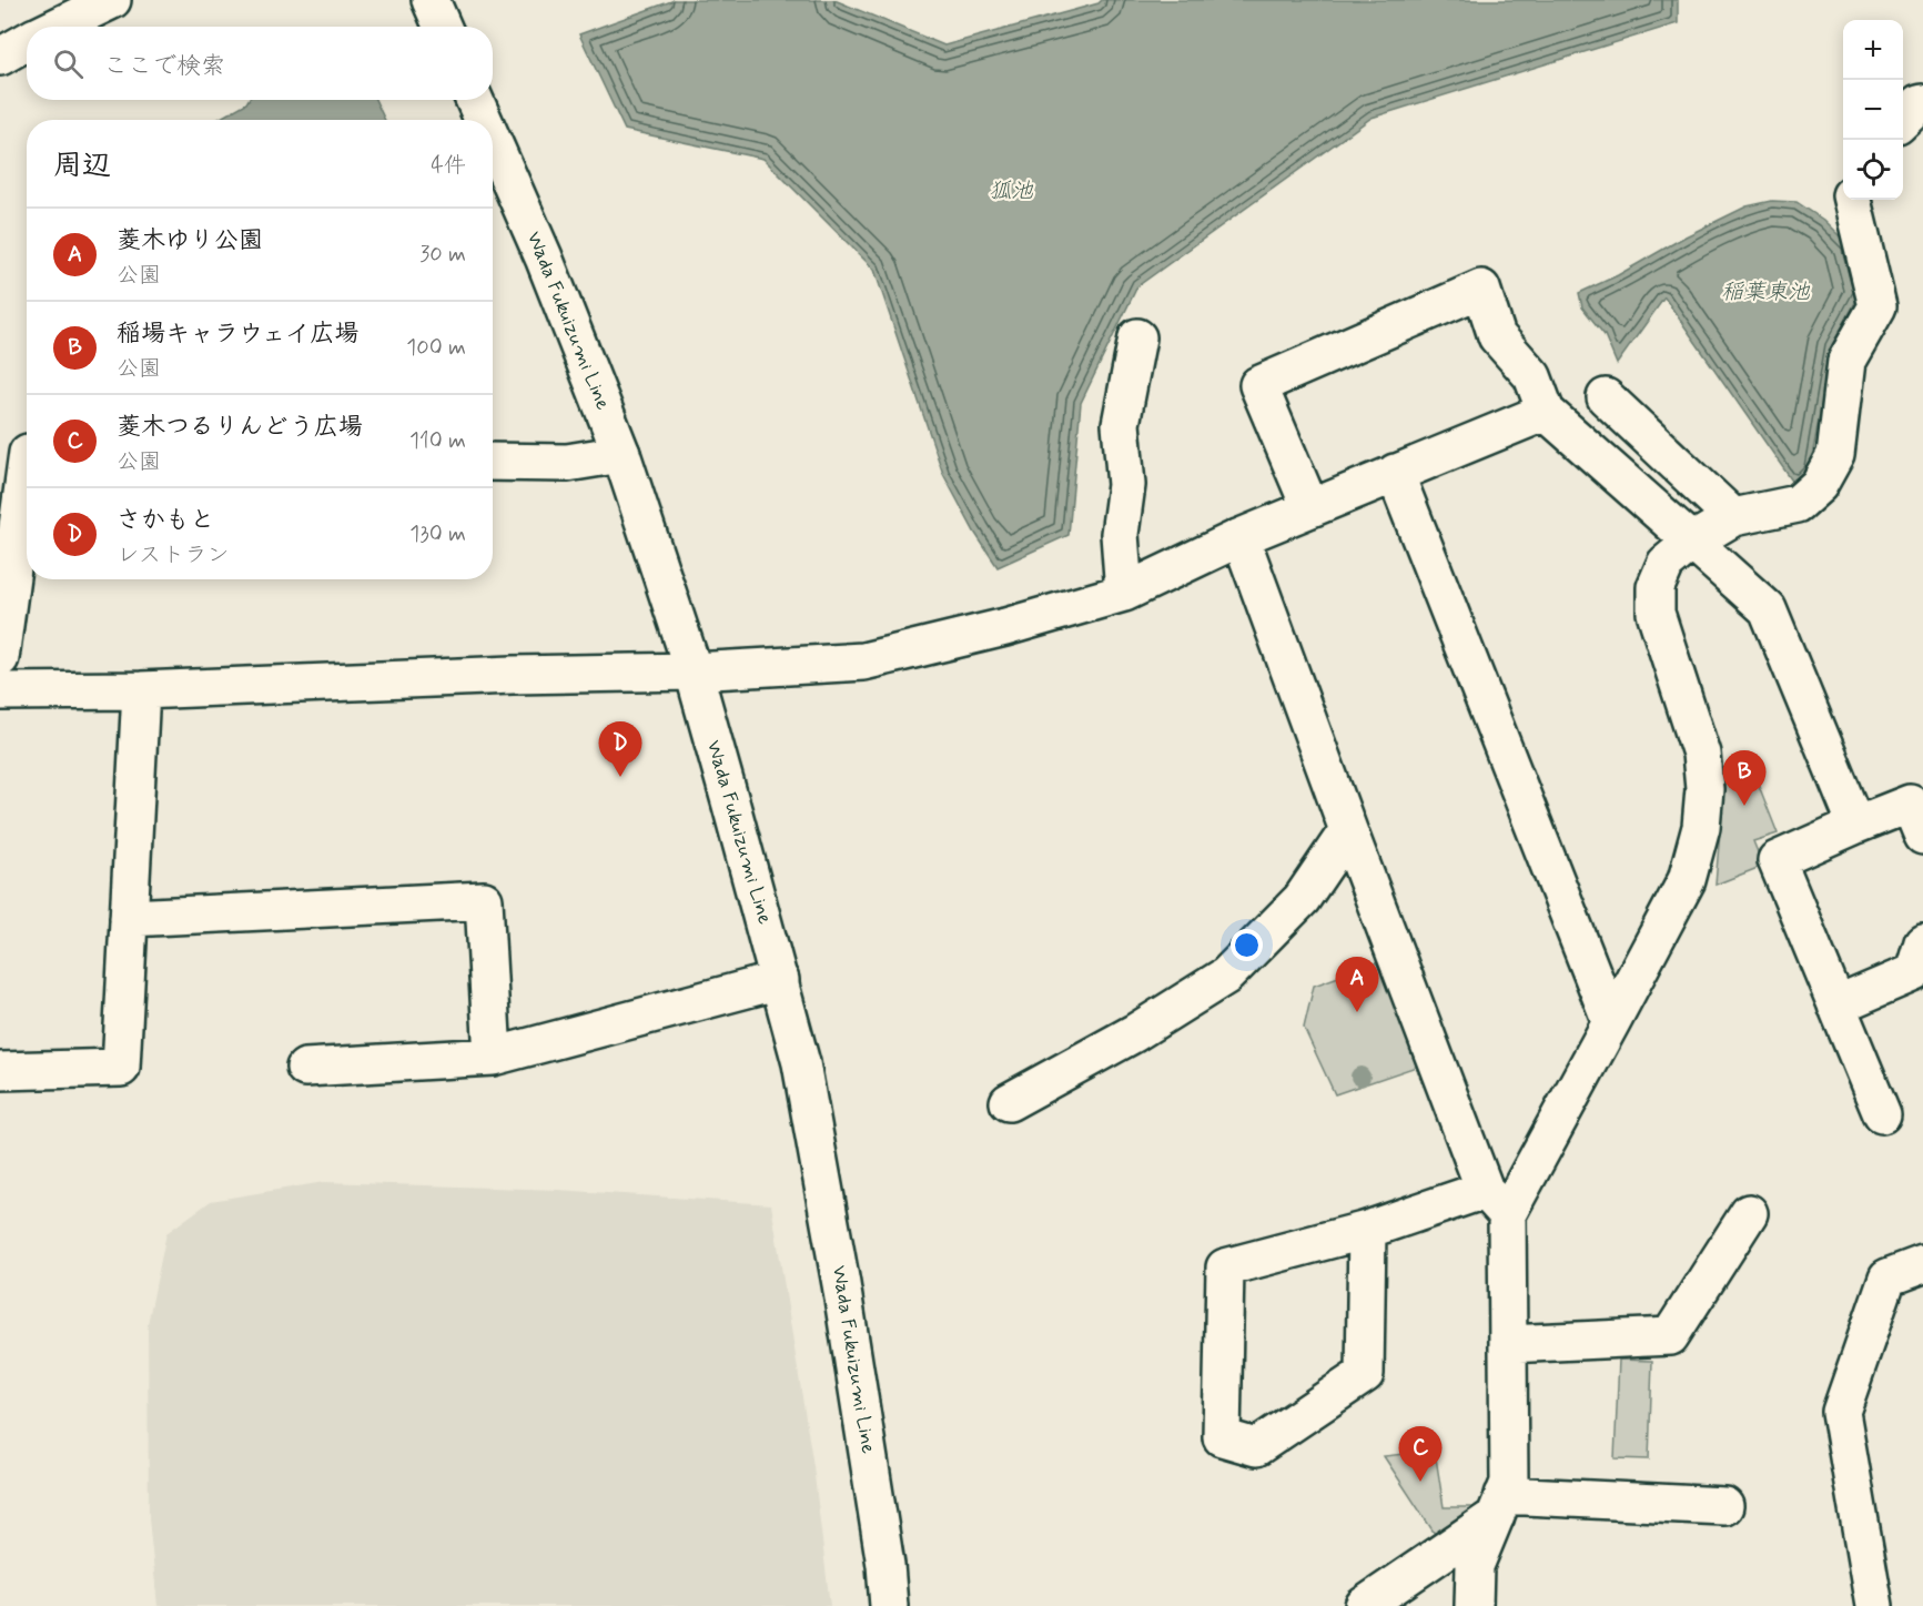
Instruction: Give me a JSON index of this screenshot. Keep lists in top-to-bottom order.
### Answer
{
  "streets": {
    "street": ["Wada Fukuizumi Line"]
  },
  "water": ["狐池", "稲葉東池"],
  "page": {
    "map_buttons": ["+", "−"],
    "search": "ここで検索",
    "heading": ["周辺", "4件"],
    "list": [
      {
        "mark": "A",
        "name": "菱木ゆり公園",
        "note": "公園",
        "value": "30 m"
      },
      {
        "mark": "B",
        "name": "稲場キャラウェイ広場",
        "note": "公園",
        "value": "100 m"
      },
      {
        "mark": "C",
        "name": "菱木つるりんどう広場",
        "note": "公園",
        "value": "110 m"
      },
      {
        "mark": "D",
        "name": "さかもと",
        "note": "レストラン",
        "value": "130 m"
      }
    ],
    "pins": [
      "D",
      "B",
      "A",
      "C"
    ]
  }
}
